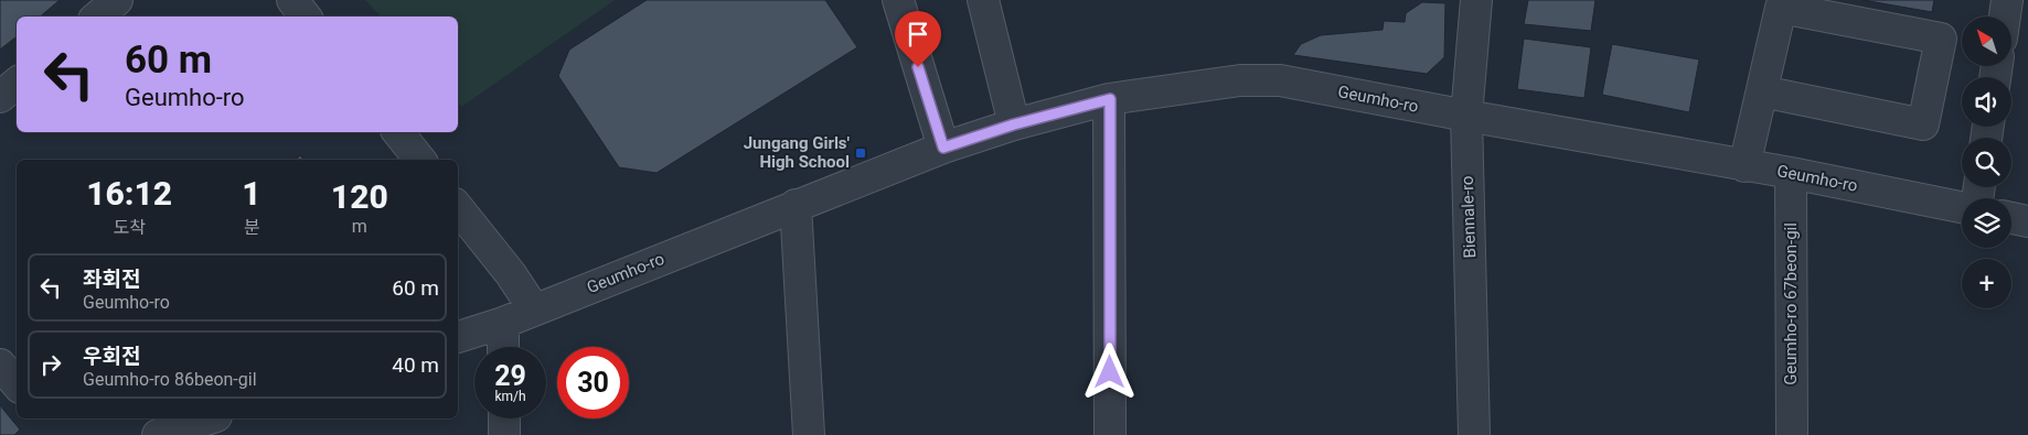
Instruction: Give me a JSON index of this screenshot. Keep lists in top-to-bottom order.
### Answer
{
  "streets": {
    "street": ["Geumho-ro", "Biennale-ro", "Geumho-ro 67beon-gil"]
  },
  "crossings": [
    ["Geumho-ro", "Biennale-ro"],
    ["Geumho-ro", "Geumho-ro 67beon-gil"]
  ],
  "places": {
    "transit": ["Jungang Girls' High School"]
  },
  "north": "top left",
  "page": {
    "map_buttons": "+",
    "turn": ["60 m", "Geumho-ro"],
    "eta": [
      "16:12",
      "도착",
      "1",
      "분",
      "120",
      "m"
    ],
    "list": [
      {
        "name": "좌회전",
        "note": "Geumho-ro",
        "value": "60 m"
      },
      {
        "name": "우회전",
        "note": "Geumho-ro 86beon-gil",
        "value": "40 m"
      }
    ],
    "speed": "29 km/h",
    "limit": "30"
  }
}
